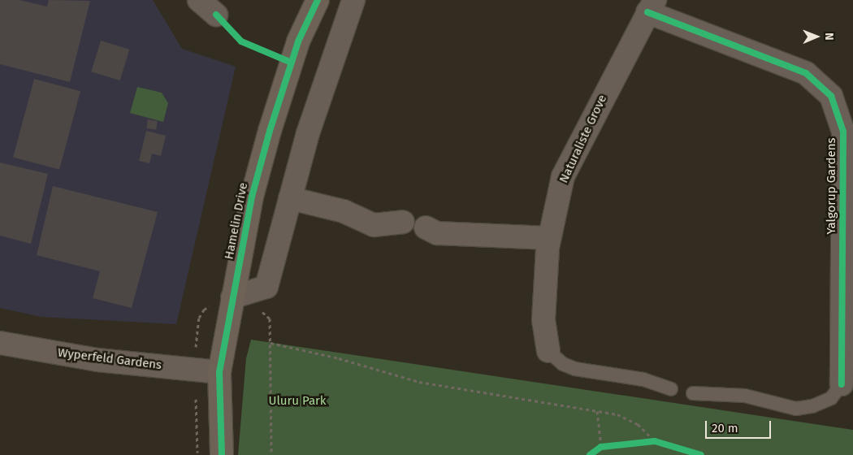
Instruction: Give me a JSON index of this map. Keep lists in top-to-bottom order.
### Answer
{
  "streets": {
    "street": [
      "Naturaliste Grove",
      "Yalgorup Gardens",
      "Hamelin Drive",
      "Wyperfeld Gardens"
    ]
  },
  "crossings": [
    ["Naturaliste Grove", "Yalgorup Gardens"],
    ["Hamelin Drive", "Wyperfeld Gardens"]
  ],
  "parks": ["Uluru Park"],
  "scale_bar": "20 m",
  "north": "right"
}
